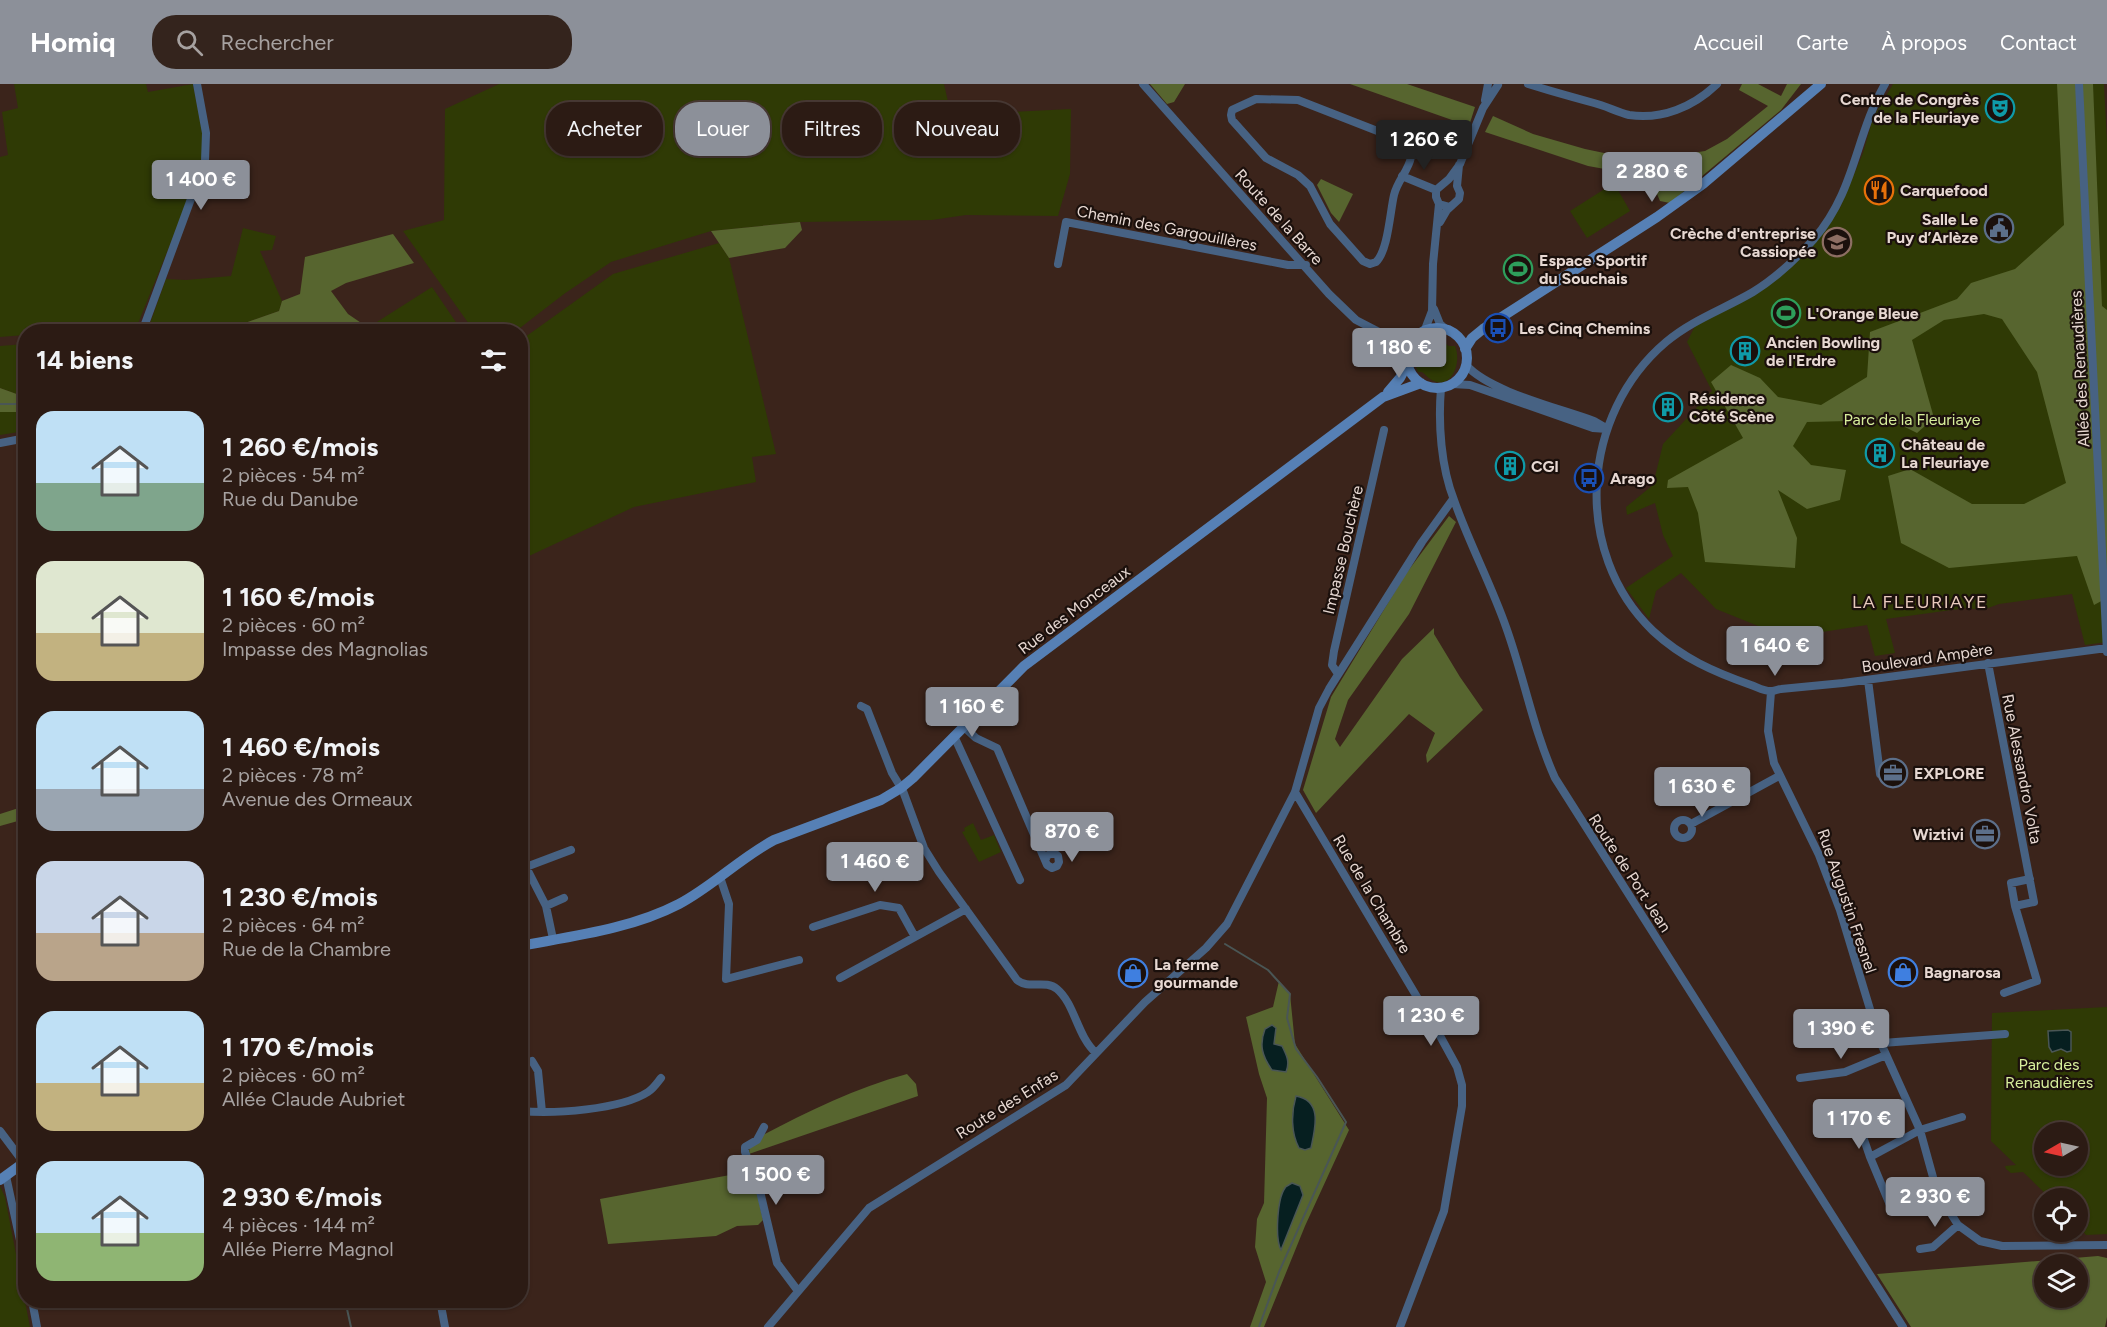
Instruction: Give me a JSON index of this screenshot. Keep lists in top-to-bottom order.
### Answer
{
  "streets": {
    "main road": ["Rue des Monceaux"],
    "street": [
      "Route de la Barre",
      "Chemin des Gargouillères",
      "Allée des Renaudières",
      "Impasse Bouchère",
      "Boulevard Ampère",
      "Rue Alessandro Volta",
      "Route de Port Jean",
      "Rue de la Chambre",
      "Rue Augustin Fresnel",
      "Route des Enfas"
    ]
  },
  "crossings": [
    ["Route de la Barre", "Chemin des Gargouillères"],
    ["Route de la Barre", "Rue des Monceaux"],
    ["Route de la Barre", "Route de Port Jean"],
    ["Allée des Renaudières", "Boulevard Ampère"],
    ["Rue des Monceaux", "Route de Port Jean"],
    ["Boulevard Ampère", "Rue Alessandro Volta"],
    ["Boulevard Ampère", "Rue Augustin Fresnel"],
    ["Rue de la Chambre", "Route des Enfas"]
  ],
  "districts": ["LA FLEURIAYE"],
  "parks": ["Parc de la Fleuriaye", "Parc des Renaudières"],
  "places": {
    "theatre": ["Centre de Congrès de la Fleuriaye"],
    "restaurant": ["Carquefood"],
    "public building": ["Salle Le Puy d’Arlèze"],
    "school or university": ["Crèche d'entreprise Cassiopée"],
    "sports": ["Espace Sportif du Souchais", "L'Orange Bleue"],
    "bus stop": ["Les Cinq Chemins", "Arago"],
    "building": [
      "Ancien Bowling de l'Erdre",
      "Résidence Côté Scène",
      "Château de La Fleuriaye",
      "CGI"
    ],
    "office": ["EXPLORE", "Wiztivi"],
    "shop": ["Bagnarosa", "La ferme gourmande"]
  },
  "north": "left",
  "page": {
    "header": "Homiq",
    "search": "Rechercher",
    "nav": [
      "Accueil",
      "Carte",
      "À propos",
      "Contact"
    ],
    "chip": [
      "Acheter",
      "Louer",
      "Filtres",
      "Nouveau"
    ],
    "price": [
      "1 260 €",
      "2 280 €",
      "1 400 €",
      "1 180 €",
      "1 640 €",
      "1 160 €",
      "1 630 €",
      "870 €",
      "1 460 €",
      "1 230 €",
      "1 390 €",
      "1 170 €",
      "1 500 €",
      "2 930 €"
    ],
    "heading": "14 biens",
    "list": [
      {
        "name": "1 260 €/mois",
        "note": "2 pièces · 54 m² · Rue du Danube"
      },
      {
        "name": "1 160 €/mois",
        "note": "2 pièces · 60 m² · Impasse des Magnolias"
      },
      {
        "name": "1 460 €/mois",
        "note": "2 pièces · 78 m² · Avenue des Ormeaux"
      },
      {
        "name": "1 230 €/mois",
        "note": "2 pièces · 64 m² · Rue de la Chambre"
      },
      {
        "name": "1 170 €/mois",
        "note": "2 pièces · 60 m² · Allée Claude Aubriet"
      },
      {
        "name": "2 930 €/mois",
        "note": "4 pièces · 144 m² · Allée Pierre Magnol"
      }
    ]
  }
}
